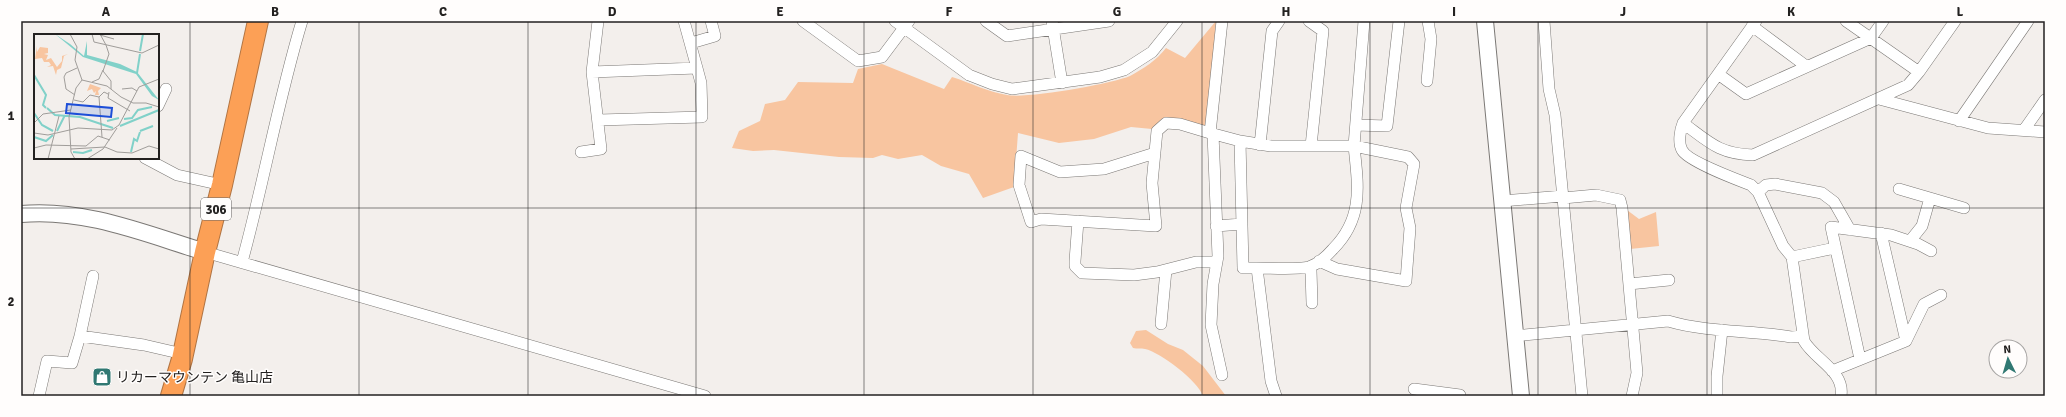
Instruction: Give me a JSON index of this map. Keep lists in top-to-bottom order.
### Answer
{
  "streets": {
    "highway": ["306"]
  },
  "places": {
    "shop": ["リカーマウンテン 亀山店"]
  },
  "north": "top",
  "grid": {
    "columns": [
      "A",
      "B",
      "C",
      "D",
      "E",
      "F",
      "G",
      "H",
      "I",
      "J",
      "K",
      "L"
    ],
    "rows": ["1", "2"]
  }
}
